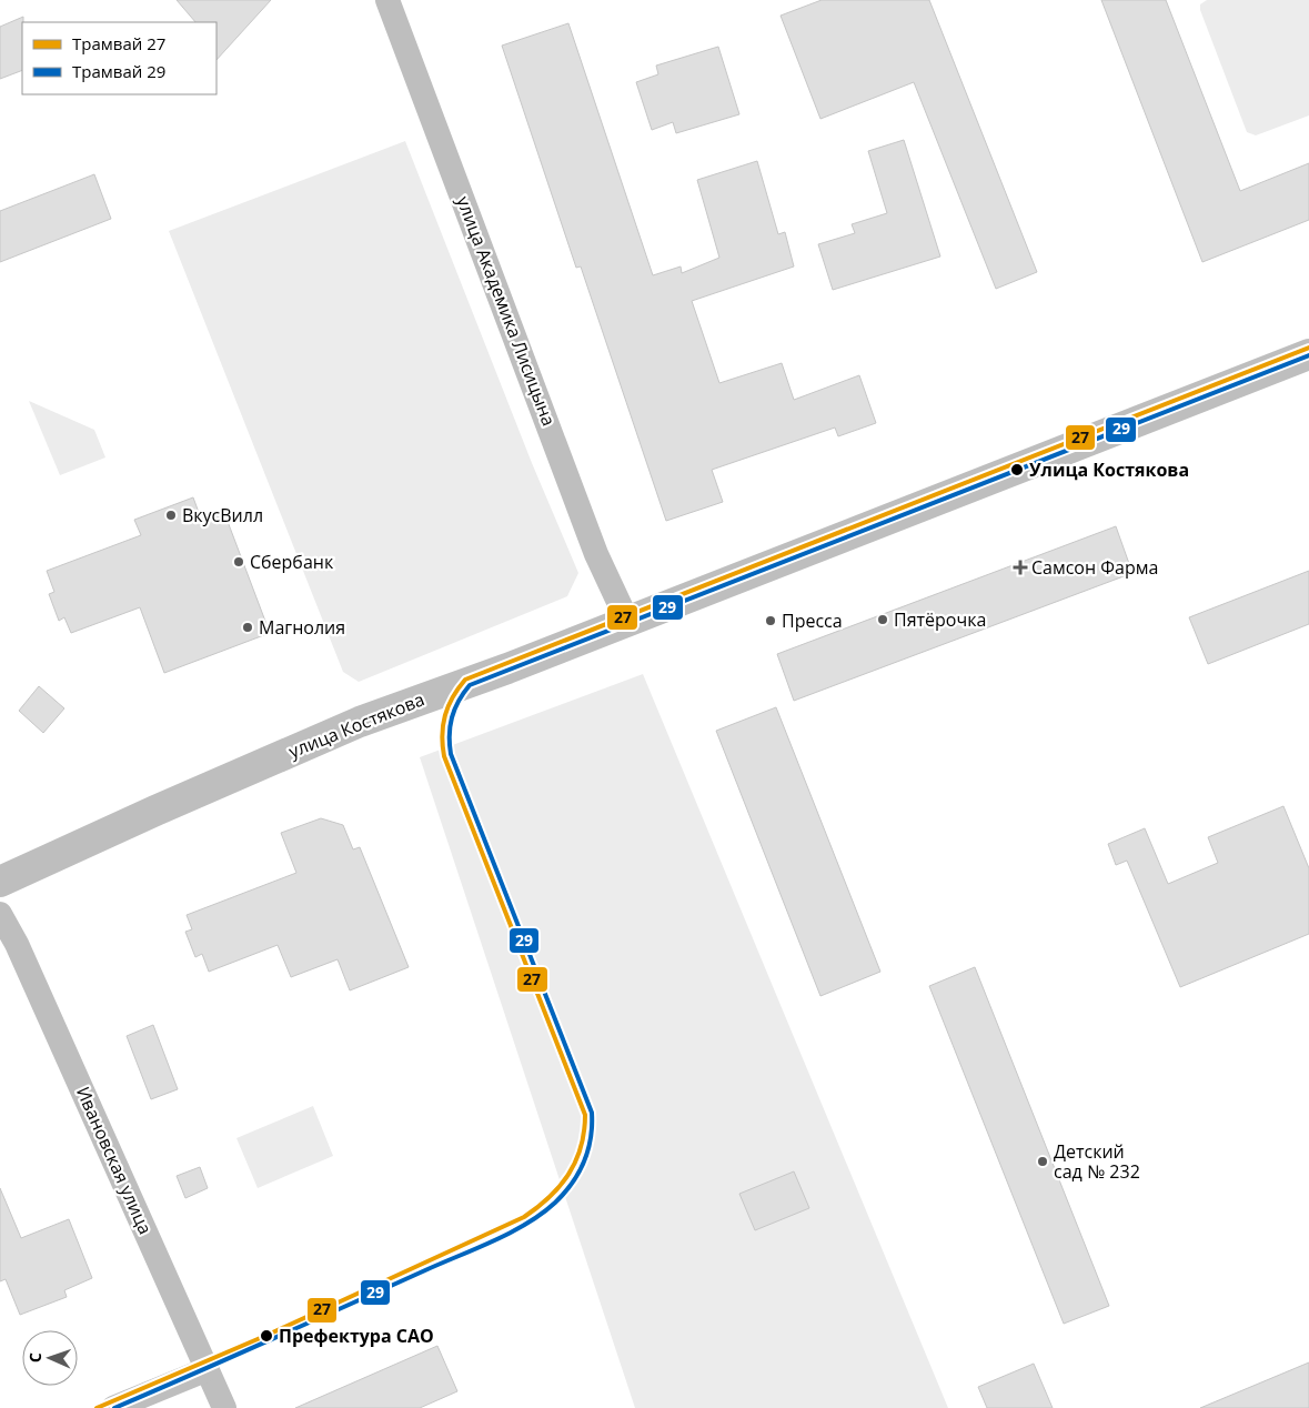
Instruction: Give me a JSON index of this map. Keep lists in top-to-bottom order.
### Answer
{
  "streets": {
    "street": ["улица Академика Лисицына", "улица Костякова", "Ивановская улица"]
  },
  "crossings": [
    ["улица Академика Лисицына", "улица Костякова"]
  ],
  "places": {
    "other": [
      "Улица Костякова",
      "ВкусВилл",
      "Сбербанк",
      "Пятёрочка",
      "Пресса",
      "Магнолия",
      "Детский сад № 232",
      "Префектура САО"
    ],
    "health": ["Самсон Фарма"]
  },
  "lines": ["tram line 27", "tram line 29"],
  "legend": ["Трамвай 27", "Трамвай 29"],
  "north": "left"
}
